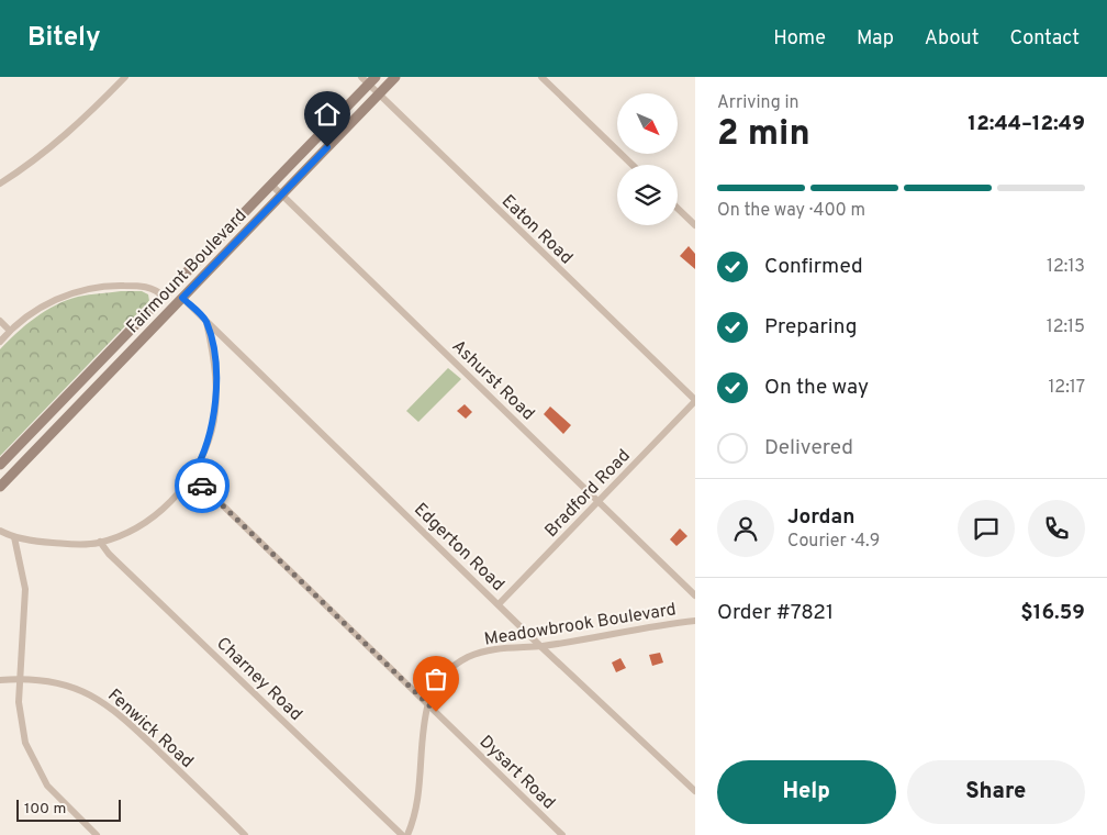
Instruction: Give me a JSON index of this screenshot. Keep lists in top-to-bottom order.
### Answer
{
  "streets": {
    "main road": ["Fairmount Boulevard"],
    "street": [
      "Eaton Road",
      "Ashurst Road",
      "Bradford Road",
      "Edgerton Road",
      "Meadowbrook Boulevard",
      "Charney Road",
      "Fenwick Road",
      "Dysart Road"
    ]
  },
  "crossings": [
    ["Eaton Road", "Fairmount Boulevard"],
    ["Eaton Road", "Bradford Road"],
    ["Fairmount Boulevard", "Ashurst Road"],
    ["Fairmount Boulevard", "Edgerton Road"],
    ["Ashurst Road", "Bradford Road"],
    ["Bradford Road", "Edgerton Road"],
    ["Edgerton Road", "Meadowbrook Boulevard"],
    ["Meadowbrook Boulevard", "Dysart Road"]
  ],
  "scale_bar": "100 m",
  "north": "bottom right",
  "page": {
    "header": "Bitely",
    "nav": [
      "Home",
      "Map",
      "About",
      "Contact"
    ],
    "heading": ["2 min", "Arriving in", "12:44–12:49"],
    "panel": [
      "Jordan",
      "Courier · 4.9",
      "Order #7821",
      "$16.59"
    ],
    "bar": "On the way · 400 m",
    "list": [
      ["Confirmed", "12:13"],
      ["Preparing", "12:15"],
      ["On the way", "12:17"],
      "Delivered"
    ],
    "buttons": ["Help", "Share"],
    "scale": "100 m"
  }
}
